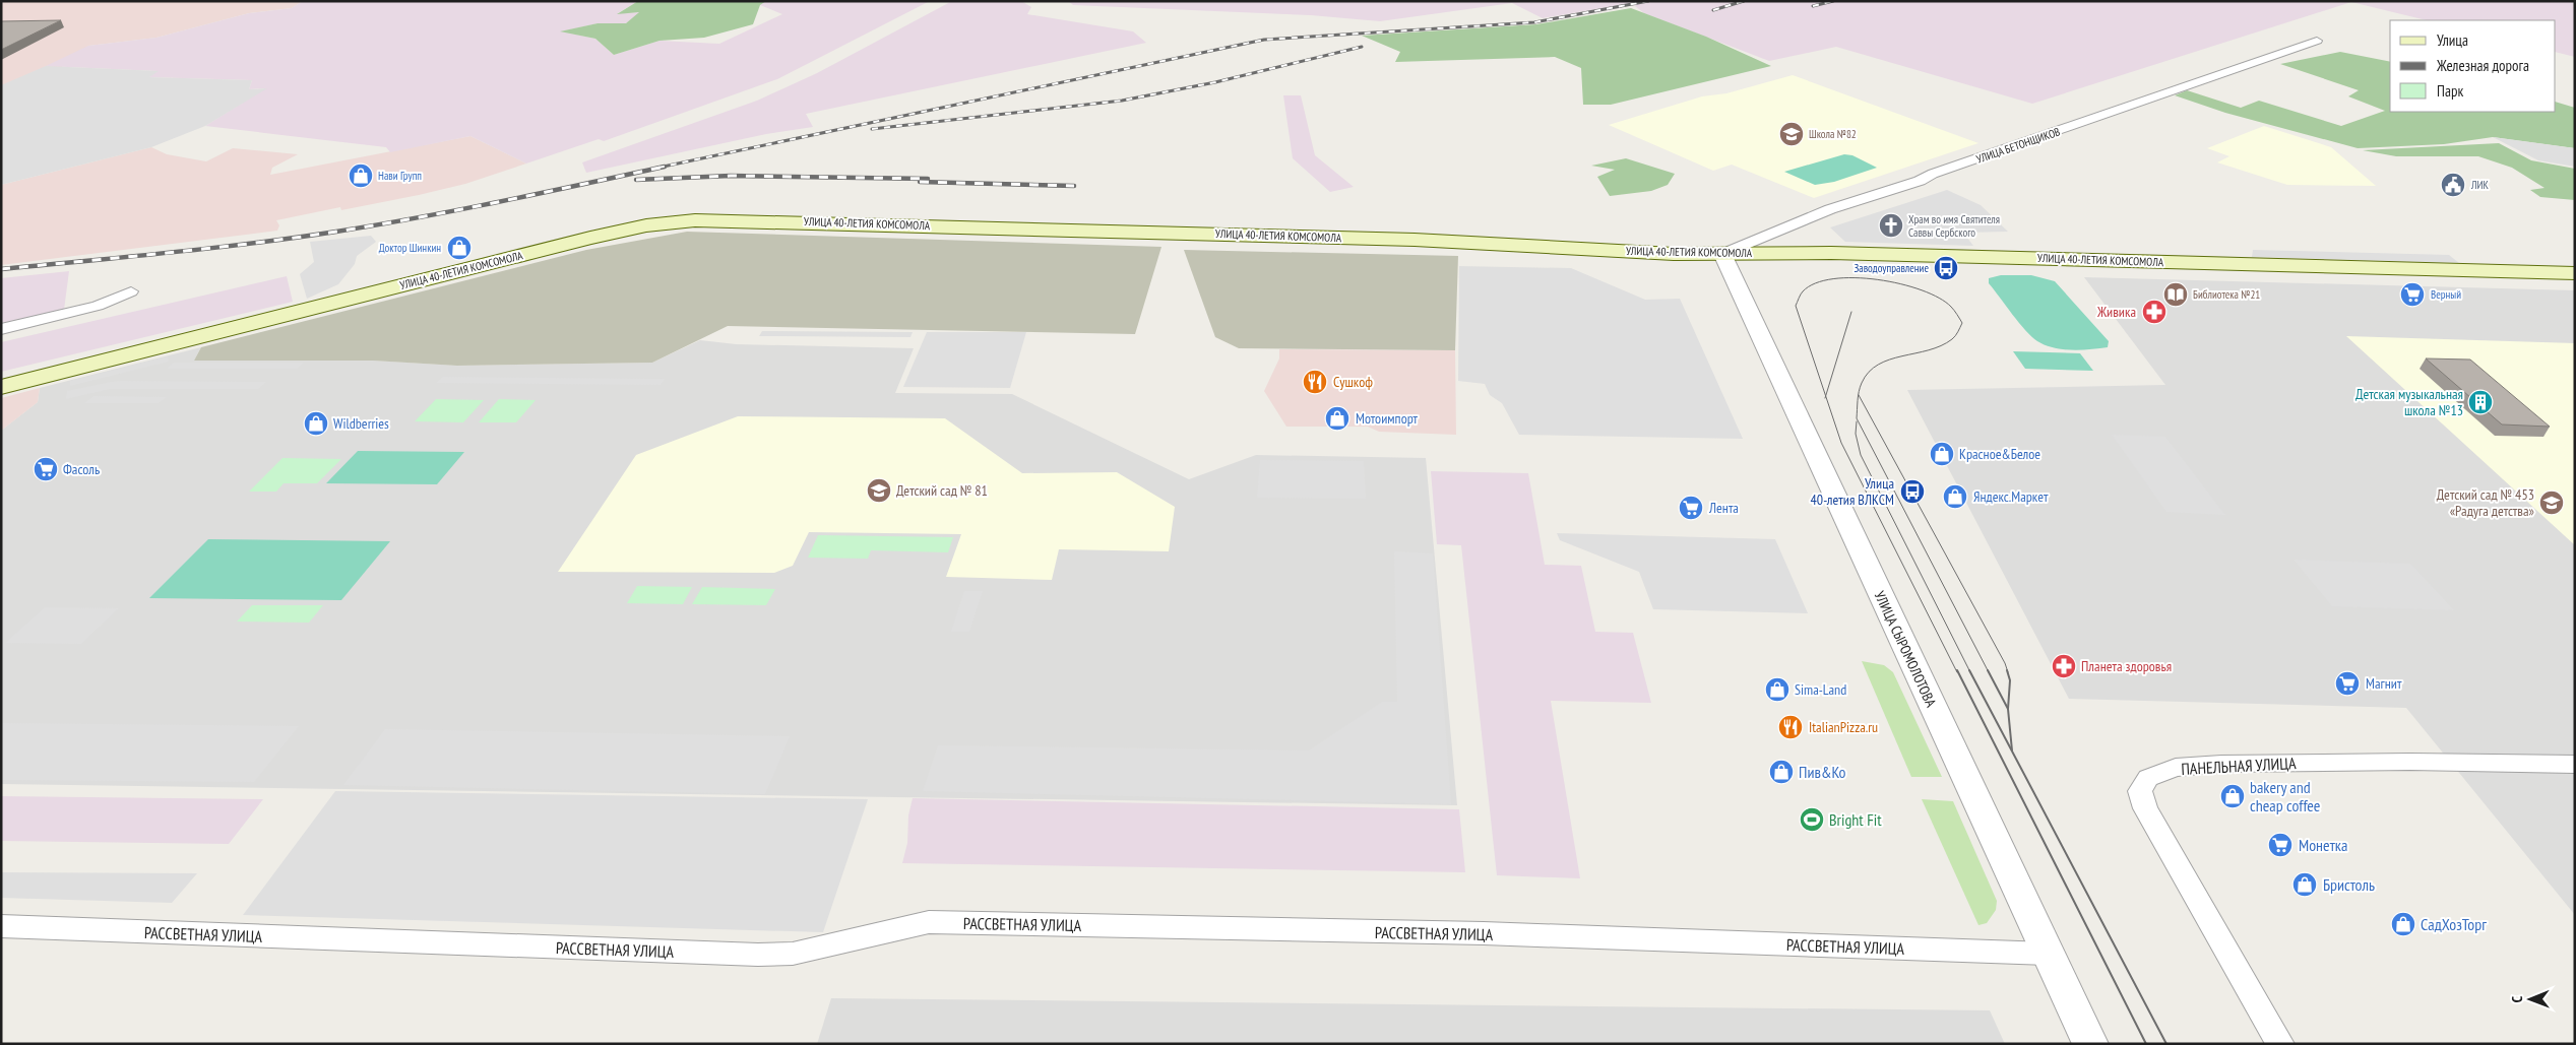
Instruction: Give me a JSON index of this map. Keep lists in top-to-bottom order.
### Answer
{
  "streets": {
    "main road": ["УЛИЦА 40-ЛЕТИЯ КОМСОМОЛА"],
    "street": [
      "УЛИЦА БЕТОНЩИКОВ",
      "УЛИЦА СЫРОМОЛОТОВА",
      "ПАНЕЛЬНАЯ УЛИЦА",
      "РАССВЕТНАЯ УЛИЦА"
    ]
  },
  "crossings": [
    ["УЛИЦА БЕТОНЩИКОВ", "УЛИЦА 40-ЛЕТИЯ КОМСОМОЛА"],
    ["УЛИЦА БЕТОНЩИКОВ", "УЛИЦА СЫРОМОЛОТОВА"],
    ["УЛИЦА 40-ЛЕТИЯ КОМСОМОЛА", "УЛИЦА СЫРОМОЛОТОВА"],
    ["УЛИЦА СЫРОМОЛОТОВА", "РАССВЕТНАЯ УЛИЦА"]
  ],
  "places": {
    "school or university": ["Школа №82", "Детский сад № 81", "Детский сад № 453 «Радуга детства»"],
    "shop": [
      "Нави Групп",
      "Доктор Шинкин",
      "Мотоимпорт",
      "Wildberries",
      "Красное&Белое",
      "Яндекс.Маркет",
      "Sima-Land",
      "Пив&Ко",
      "bakery and cheap coffee",
      "Бристоль",
      "СадХозТорг"
    ],
    "public building": ["ЛИК"],
    "church": ["Храм во имя Святителя Саввы Сербского"],
    "bus stop": ["Заводоуправление", "Улица 40-летия ВЛКСМ"],
    "library": ["Библиотека №21"],
    "supermarket": [
      "Верный",
      "Фасоль",
      "Лента",
      "Магнит",
      "Монетка"
    ],
    "pharmacy": ["Живика", "Планета здоровья"],
    "restaurant": ["Сушкоф", "ItalianPizza.ru"],
    "building": ["Детская музыкальная школа №13"],
    "sports": ["Bright Fit"]
  },
  "legend": ["Улица", "Железная дорога", "Парк"],
  "north": "left"
}
